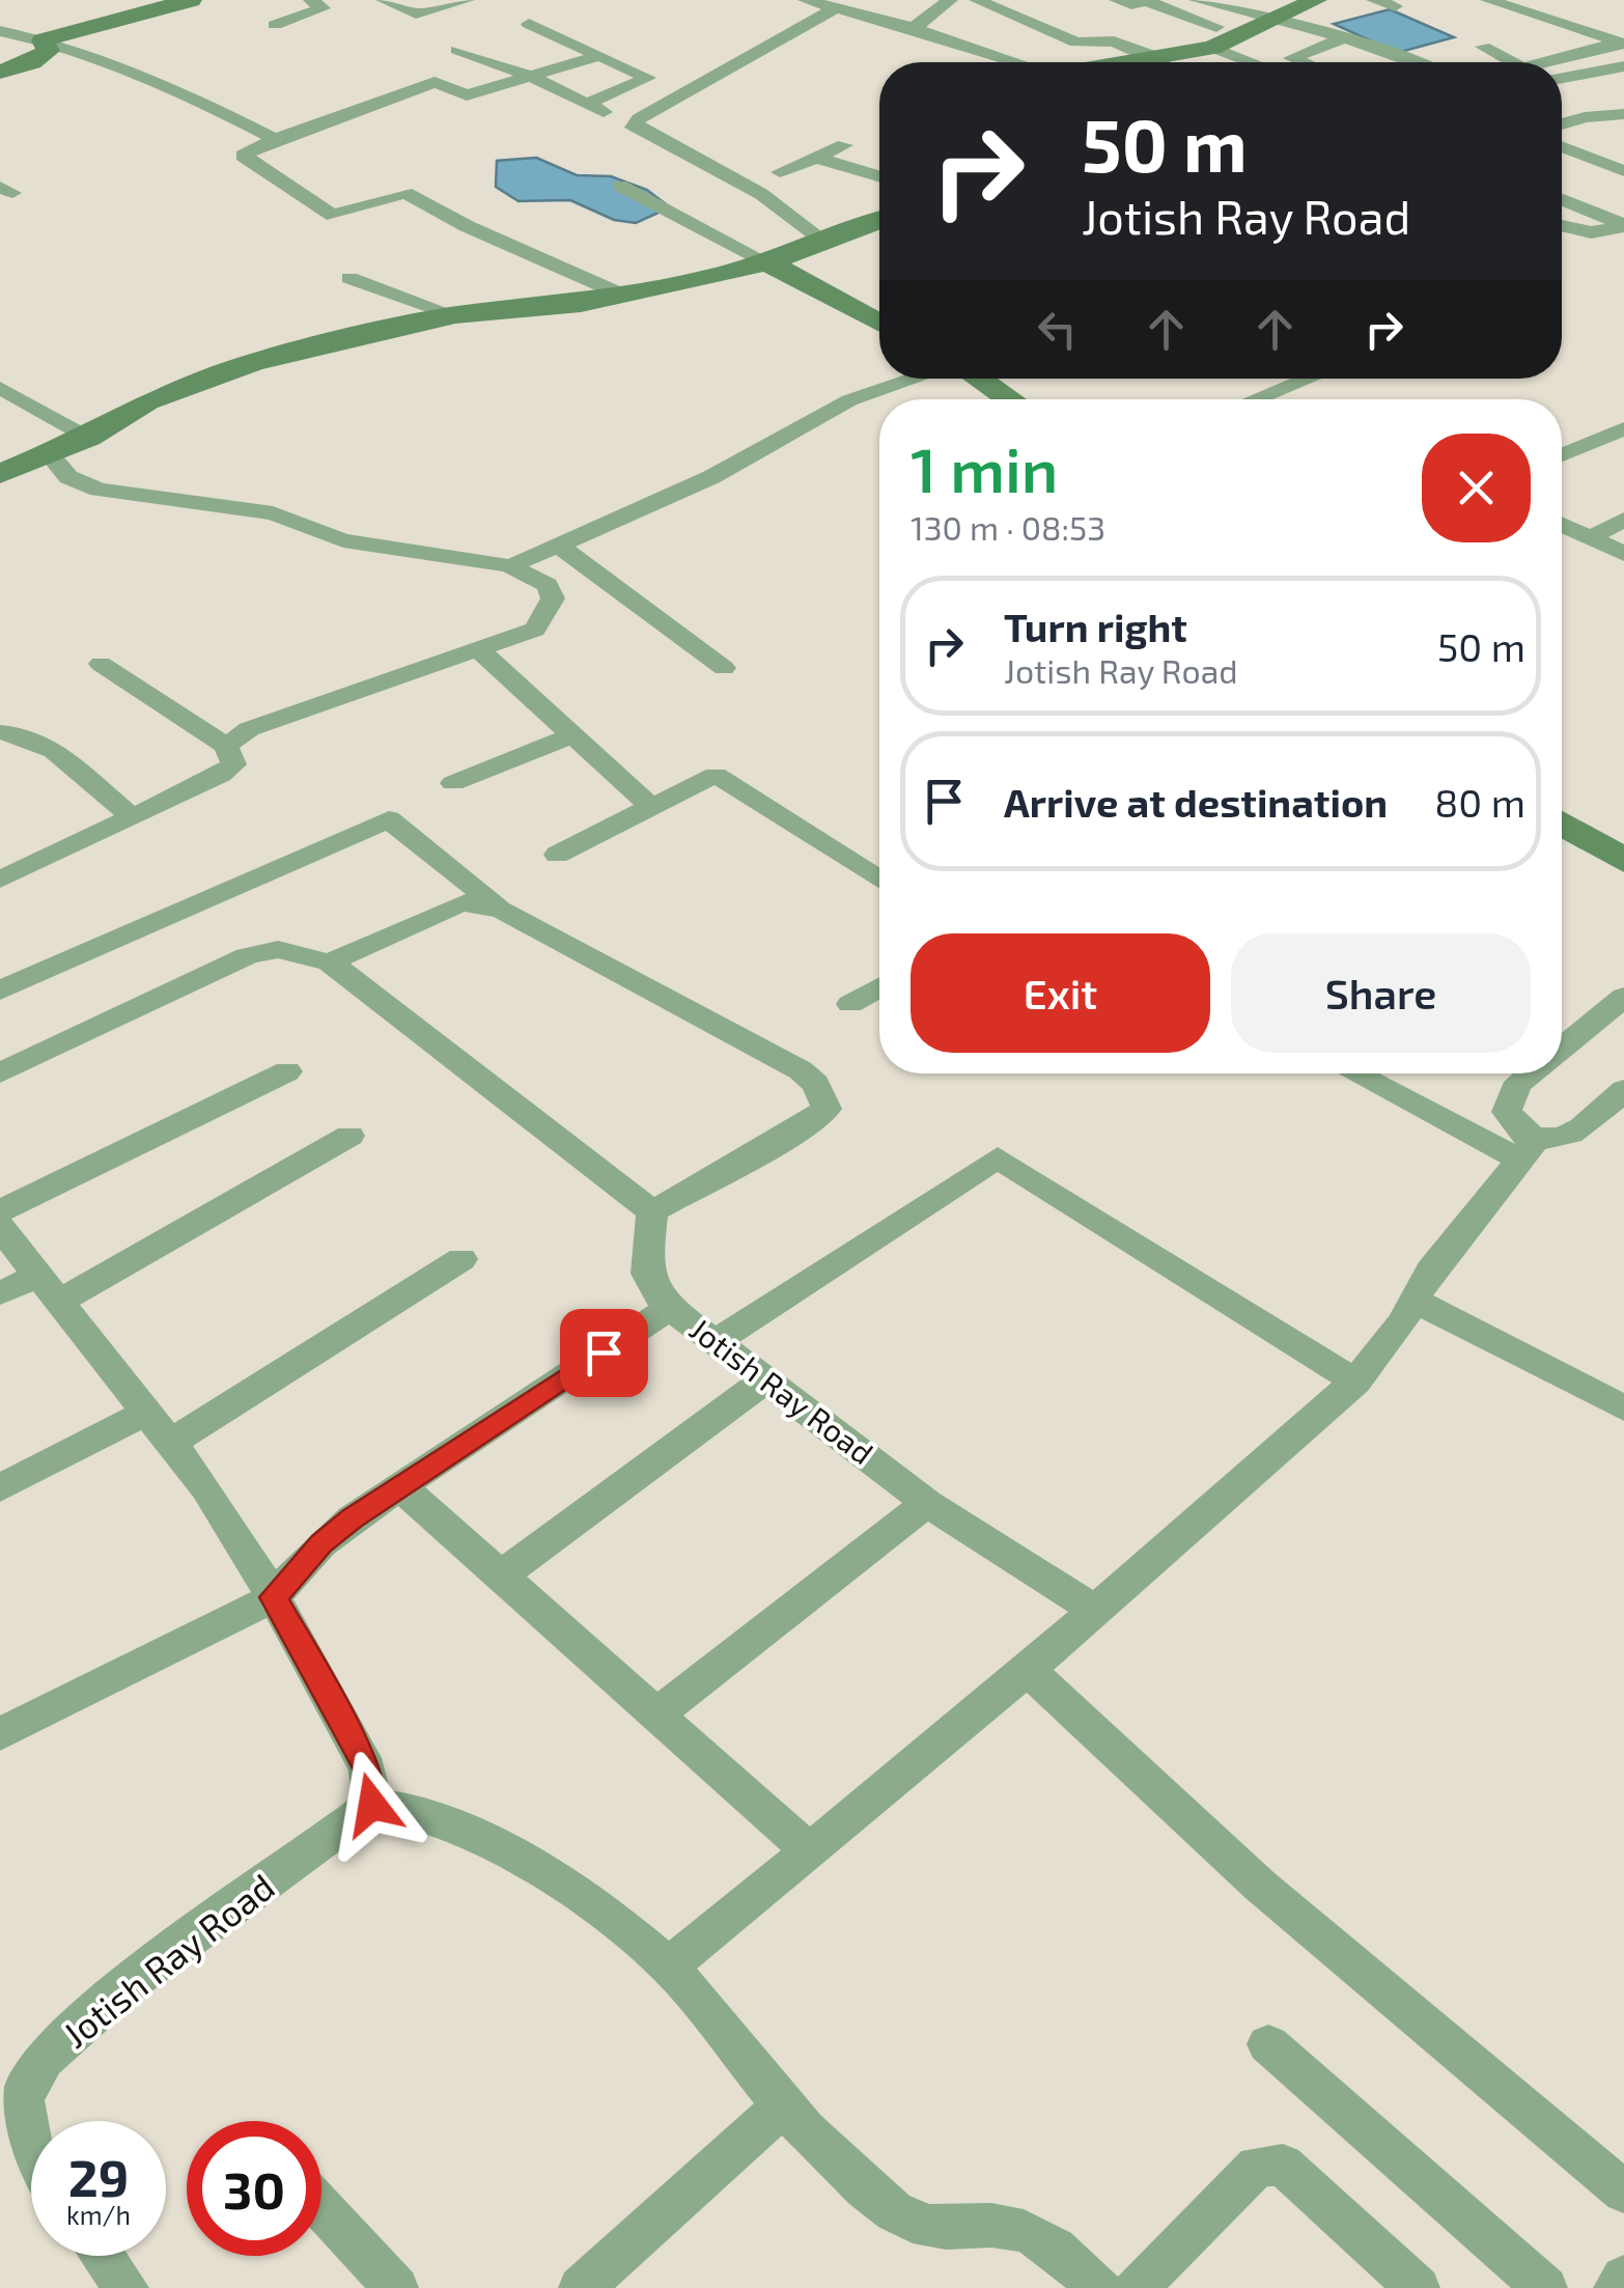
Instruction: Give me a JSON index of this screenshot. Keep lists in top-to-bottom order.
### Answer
{
  "streets": {
    "street": ["Jotish Ray Road"]
  },
  "page": {
    "turn": ["50 m", "Jotish Ray Road"],
    "heading": ["1 min", "130 m · 08:53"],
    "list": [
      {
        "name": "Turn right",
        "note": "Jotish Ray Road",
        "value": "50 m"
      },
      {
        "name": "Arrive at destination",
        "value": "80 m"
      }
    ],
    "buttons": ["Exit", "Share"],
    "speed": "29 km/h",
    "limit": "30"
  }
}
